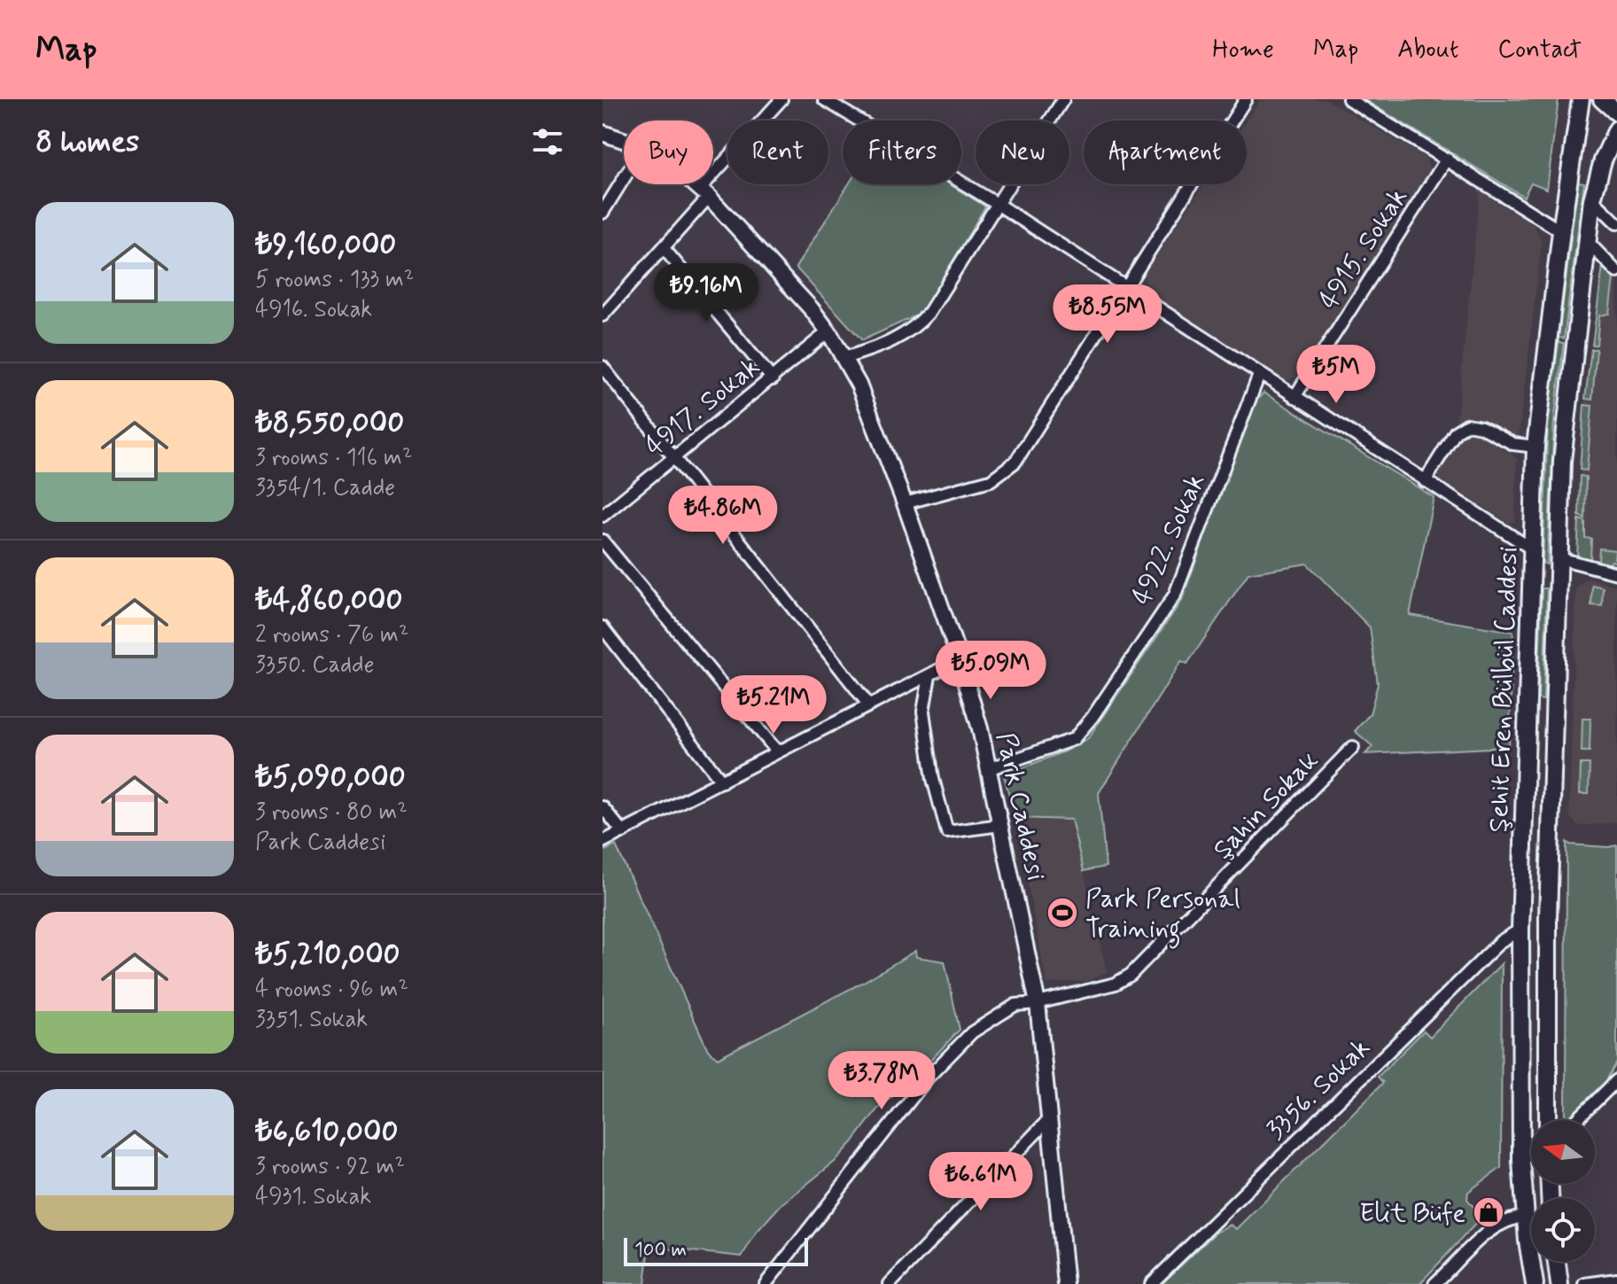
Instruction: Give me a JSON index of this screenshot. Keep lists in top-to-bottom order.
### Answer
{
  "streets": {
    "main road": ["Şehit Eren Bülbül Caddesi"],
    "street": [
      "4915. Sokak",
      "4917. Sokak",
      "4922. Sokak",
      "Şahin Sokak",
      "Park Caddesi",
      "3356. Sokak"
    ]
  },
  "crossings": [
    ["4917. Sokak", "Park Caddesi"],
    ["4922. Sokak", "Park Caddesi"],
    ["Şehit Eren Bülbül Caddesi", "3356. Sokak"],
    ["Şahin Sokak", "Park Caddesi"]
  ],
  "places": {
    "sports": ["Park Personal Training"],
    "shop": ["Elit Büfe"]
  },
  "scale_bar": "100 m",
  "north": "left",
  "page": {
    "header": "Map",
    "nav": [
      "Home",
      "Map",
      "About",
      "Contact"
    ],
    "heading": "8 homes",
    "chip": [
      "Buy",
      "Rent",
      "Filters",
      "New",
      "Apartment"
    ],
    "list": [
      {
        "name": "₺9,160,000",
        "note": "5 rooms · 133 m² · 4916. Sokak"
      },
      {
        "name": "₺8,550,000",
        "note": "3 rooms · 116 m² · 3354/1. Cadde"
      },
      {
        "name": "₺4,860,000",
        "note": "2 rooms · 76 m² · 3350. Cadde"
      },
      {
        "name": "₺5,090,000",
        "note": "3 rooms · 80 m² · Park Caddesi"
      },
      {
        "name": "₺5,210,000",
        "note": "4 rooms · 96 m² · 3351. Sokak"
      },
      {
        "name": "₺6,610,000",
        "note": "3 rooms · 92 m² · 4931. Sokak"
      }
    ],
    "price": [
      "₺9.16M",
      "₺8.55M",
      "₺5M",
      "₺4.86M",
      "₺5.09M",
      "₺5.21M",
      "₺3.78M",
      "₺6.61M"
    ],
    "scale": "100 m"
  }
}
